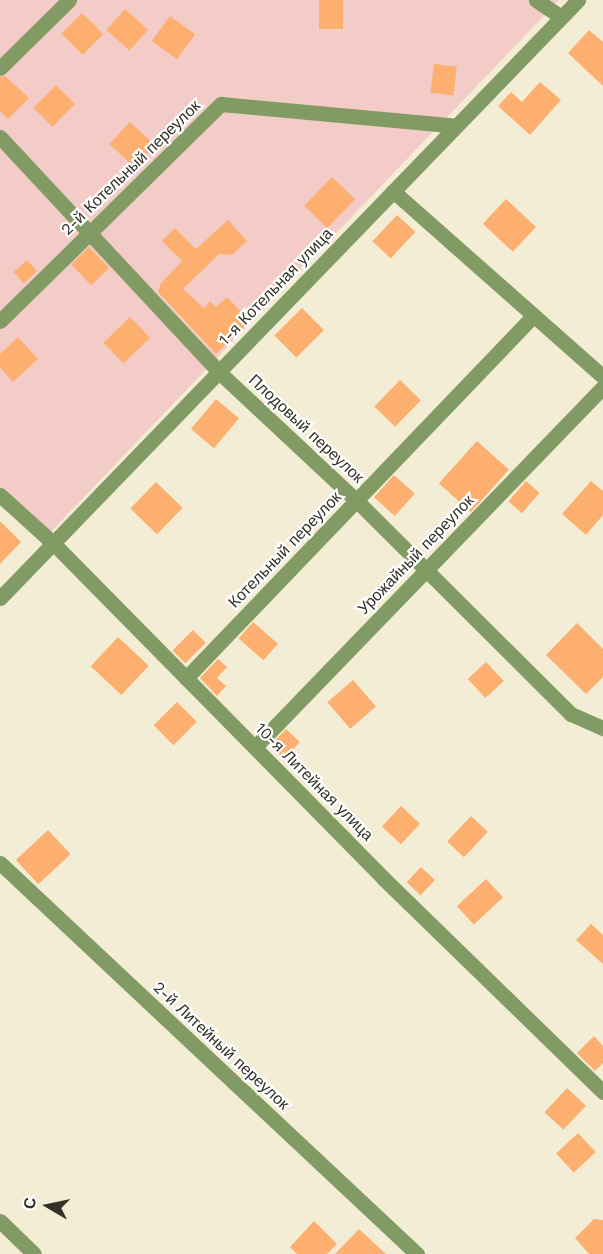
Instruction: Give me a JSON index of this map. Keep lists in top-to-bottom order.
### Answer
{
  "streets": {
    "street": [
      "2-й Котельный переулок",
      "1-я Котельная улица",
      "Плодовый переулок",
      "Котельный переулок",
      "Урожайный переулок",
      "10-я Литейная улица",
      "2-й Литейный переулок"
    ]
  },
  "crossings": [
    ["2-й Котельный переулок", "1-я Котельная улица"],
    ["2-й Котельный переулок", "Плодовый переулок"],
    ["1-я Котельная улица", "Плодовый переулок"],
    ["1-я Котельная улица", "10-я Литейная улица"],
    ["Плодовый переулок", "Котельный переулок"],
    ["Плодовый переулок", "Урожайный переулок"],
    ["Котельный переулок", "10-я Литейная улица"],
    ["Урожайный переулок", "10-я Литейная улица"]
  ],
  "north": "left"
}
